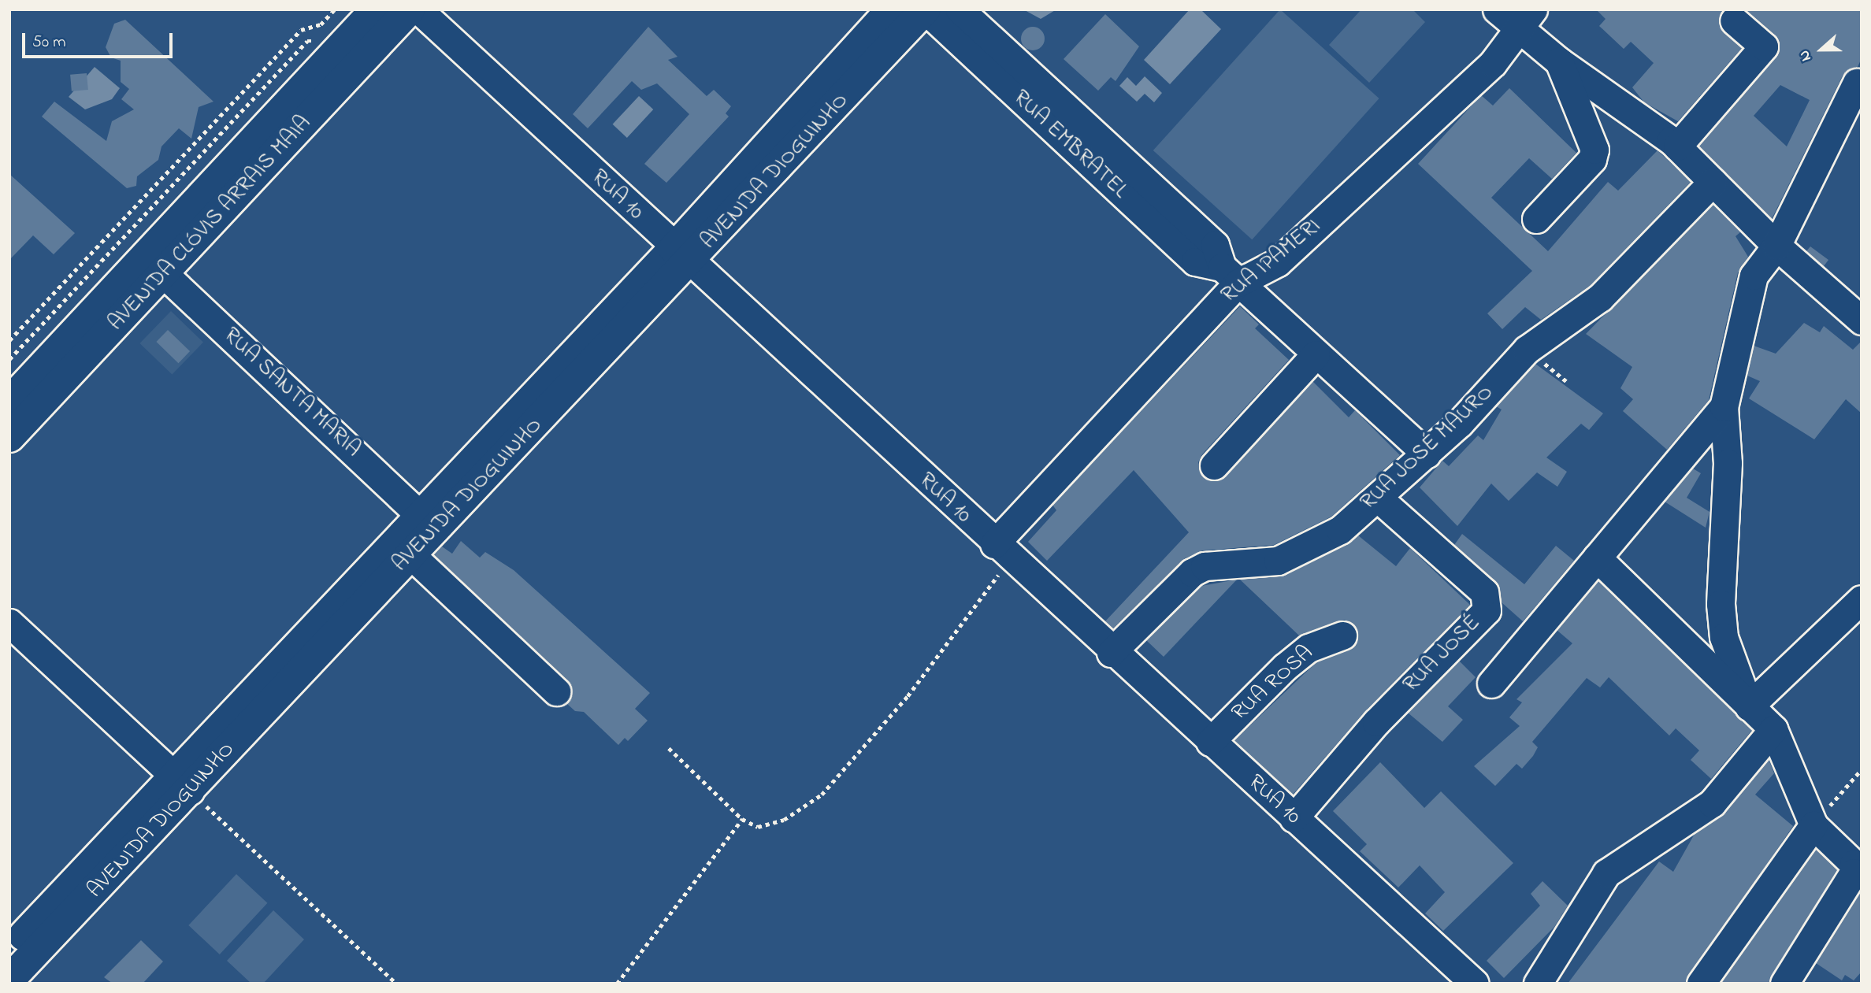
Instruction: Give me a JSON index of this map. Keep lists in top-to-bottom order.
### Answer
{
  "streets": {
    "main road": ["AVENIDA DIOGUINHO", "AVENIDA CLÓVIS ARRAIS MAIA"],
    "street": [
      "RUA EMBRATEL",
      "RUA 10",
      "RUA IPAMERI",
      "RUA SANTA MARIA",
      "RUA JOSÉ MAURO",
      "RUA JOSÉ",
      "RUA ROSA"
    ]
  },
  "crossings": [
    ["RUA EMBRATEL", "AVENIDA DIOGUINHO"],
    ["RUA EMBRATEL", "RUA IPAMERI"],
    ["RUA EMBRATEL", "RUA JOSÉ MAURO"],
    ["AVENIDA DIOGUINHO", "RUA 10"],
    ["AVENIDA DIOGUINHO", "RUA SANTA MARIA"],
    ["RUA 10", "RUA IPAMERI"],
    ["RUA 10", "RUA JOSÉ MAURO"],
    ["RUA 10", "RUA JOSÉ"],
    ["RUA 10", "RUA ROSA"],
    ["AVENIDA CLÓVIS ARRAIS MAIA", "RUA SANTA MARIA"],
    ["RUA JOSÉ MAURO", "RUA JOSÉ"]
  ],
  "scale_bar": "50 m",
  "north": "left"
}
